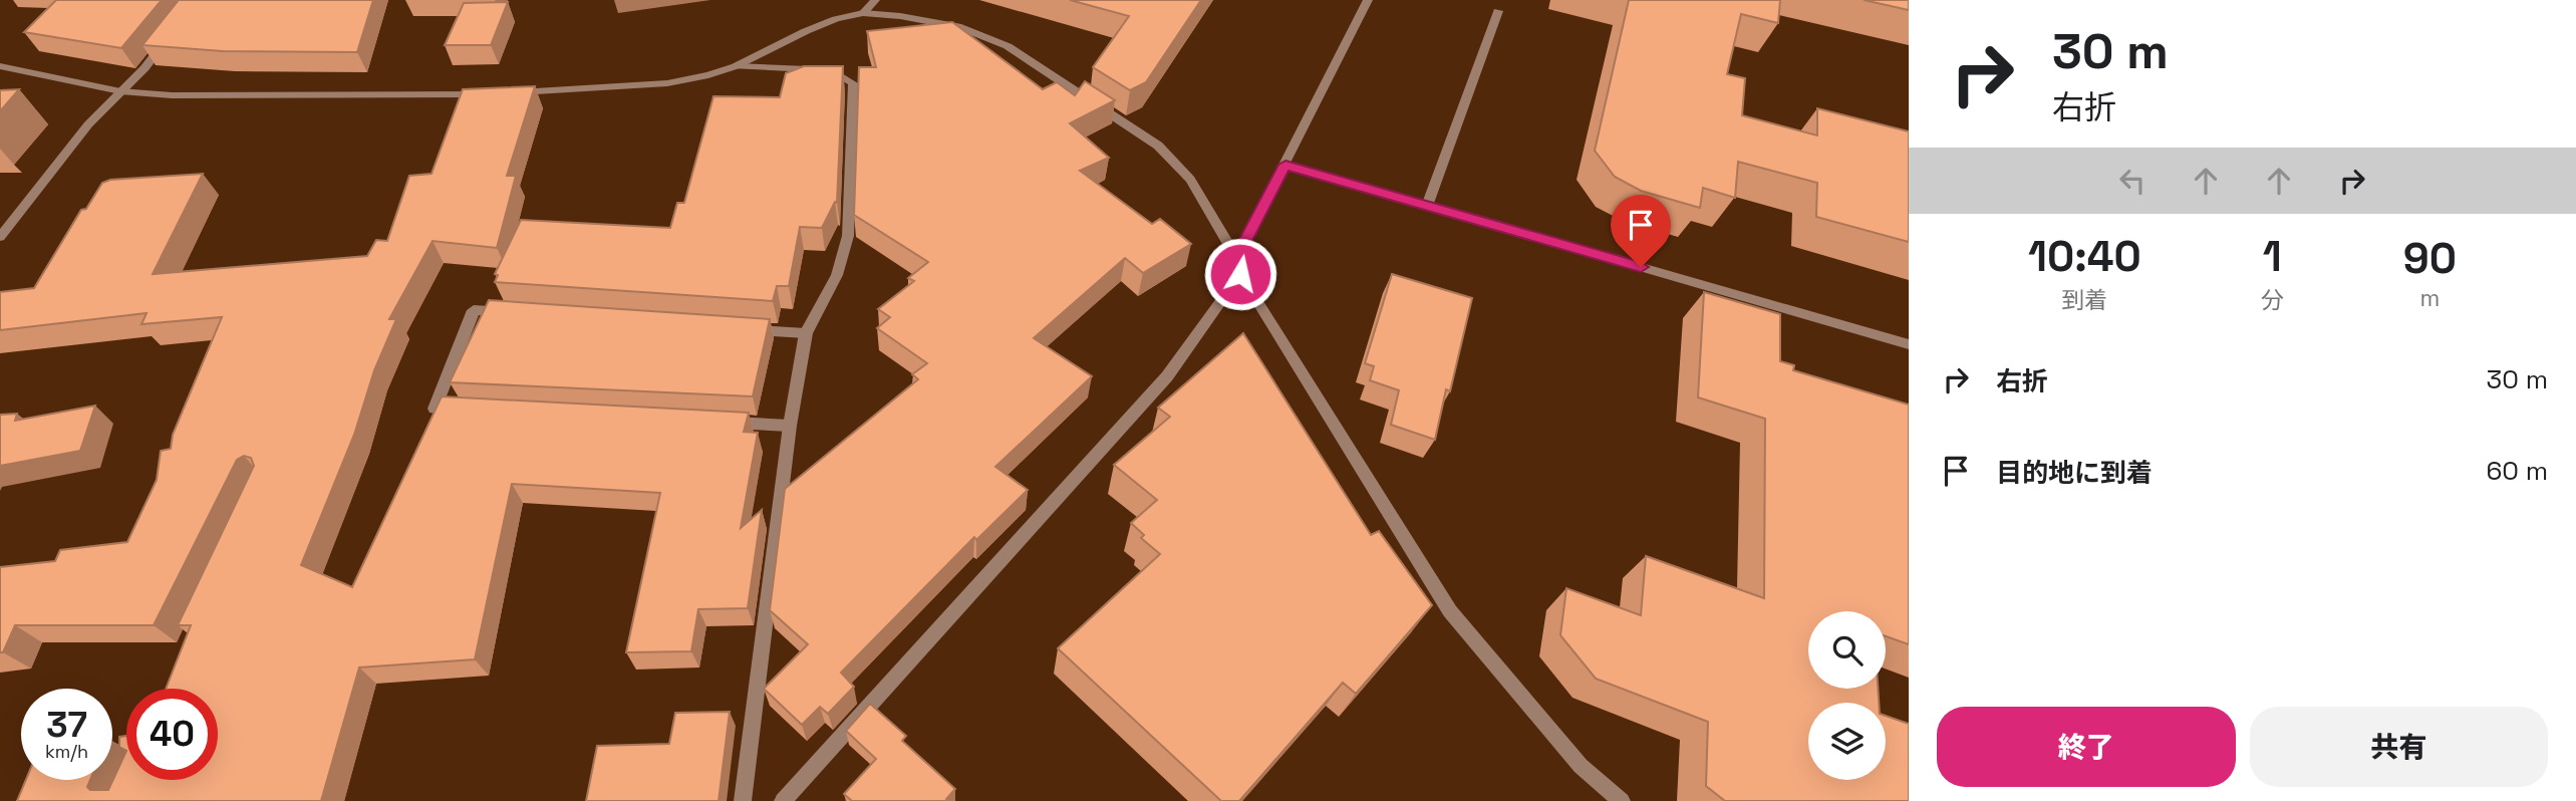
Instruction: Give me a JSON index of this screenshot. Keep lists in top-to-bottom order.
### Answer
{
  "page": {
    "turn": ["30 m", "右折"],
    "eta": [
      "10:40",
      "到着",
      "1",
      "分",
      "90",
      "m"
    ],
    "list": [
      {
        "name": "右折",
        "value": "30 m"
      },
      {
        "name": "目的地に到着",
        "value": "60 m"
      }
    ],
    "speed": "37 km/h",
    "limit": "40",
    "buttons": ["終了", "共有"]
  }
}
